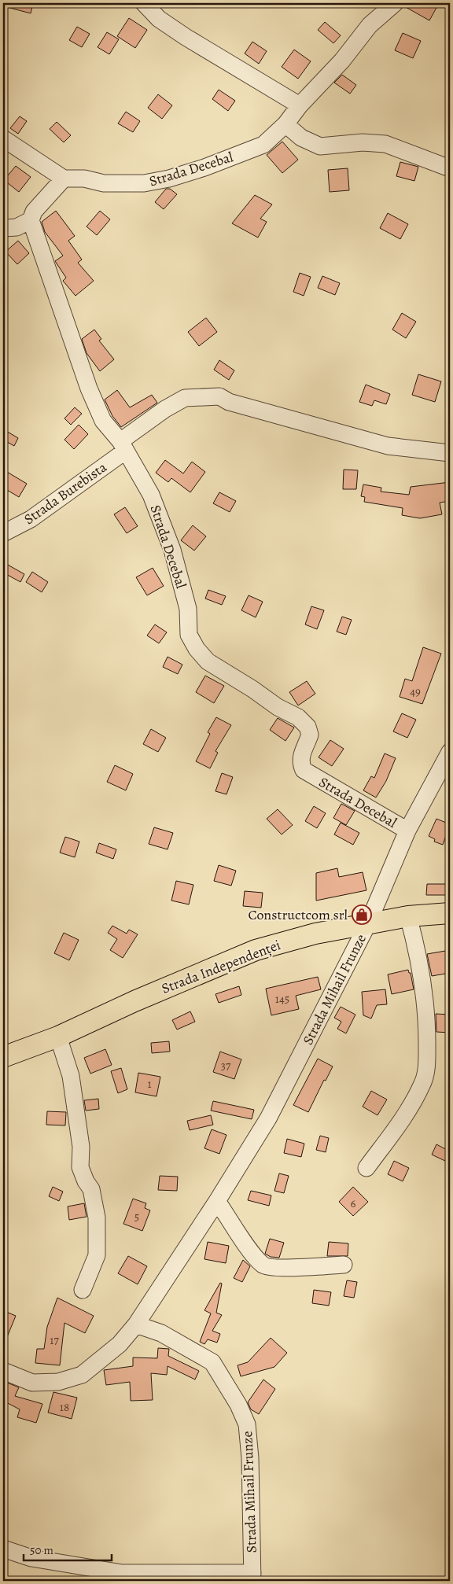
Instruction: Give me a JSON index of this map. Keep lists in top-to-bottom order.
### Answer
{
  "streets": {
    "main road": ["Strada Independenței"],
    "street": ["Strada Decebal", "Strada Burebista", "Strada Mihail Frunze"]
  },
  "crossings": [
    ["Strada Decebal", "Strada Burebista"],
    ["Strada Decebal", "Strada Mihail Frunze"],
    ["Strada Independenței", "Strada Mihail Frunze"]
  ],
  "places": {
    "shop": ["Constructcom srl"]
  },
  "house_numbers": [
    "49",
    "145",
    "37",
    "1",
    "6",
    "5",
    "17",
    "18"
  ],
  "scale_bar": "50 m"
}
